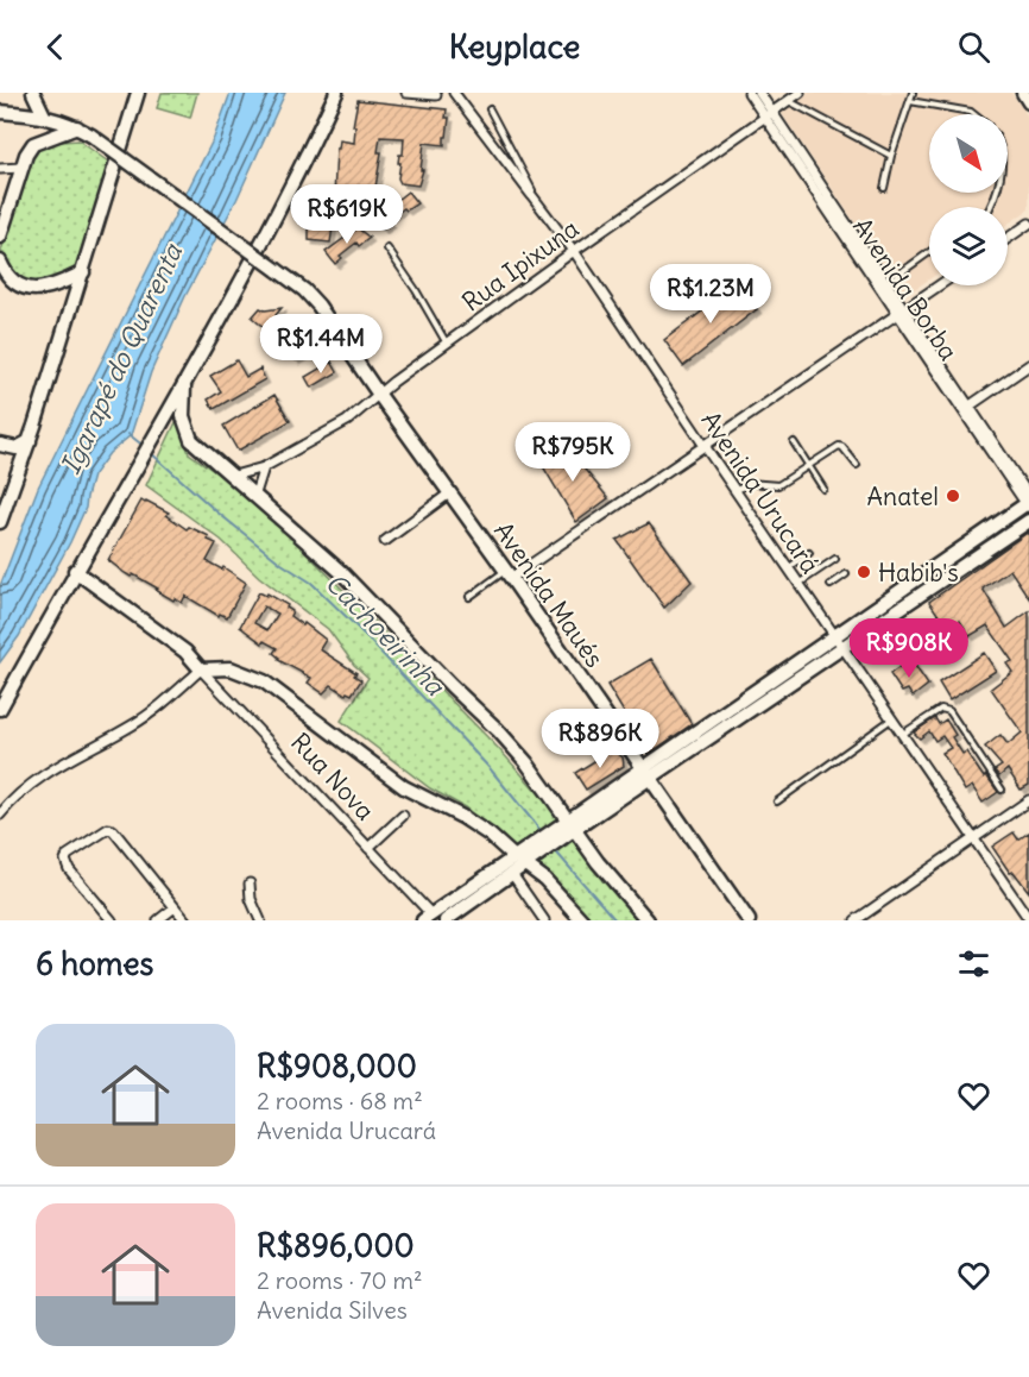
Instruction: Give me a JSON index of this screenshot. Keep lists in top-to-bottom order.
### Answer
{
  "streets": {
    "street": [
      "Rua Ipixuna",
      "Avenida Borba",
      "Avenida Urucará",
      "Avenida Maués",
      "Rua Nova"
    ]
  },
  "crossings": [
    ["Rua Ipixuna", "Avenida Borba"],
    ["Rua Ipixuna", "Avenida Urucará"],
    ["Rua Ipixuna", "Avenida Maués"]
  ],
  "water": ["Igarapé do Quarenta", "Cachoeirinha"],
  "places": ["Anatel", "Habib's"],
  "north": "bottom right",
  "page": {
    "header": "Keyplace",
    "price": [
      "R$619K",
      "R$1.23M",
      "R$1.44M",
      "R$795K",
      "R$908K",
      "R$896K"
    ],
    "heading": "6 homes",
    "list": [
      {
        "name": "R$908,000",
        "note": "2 rooms · 68 m² · Avenida Urucará"
      },
      {
        "name": "R$896,000",
        "note": "2 rooms · 70 m² · Avenida Silves"
      }
    ]
  }
}
